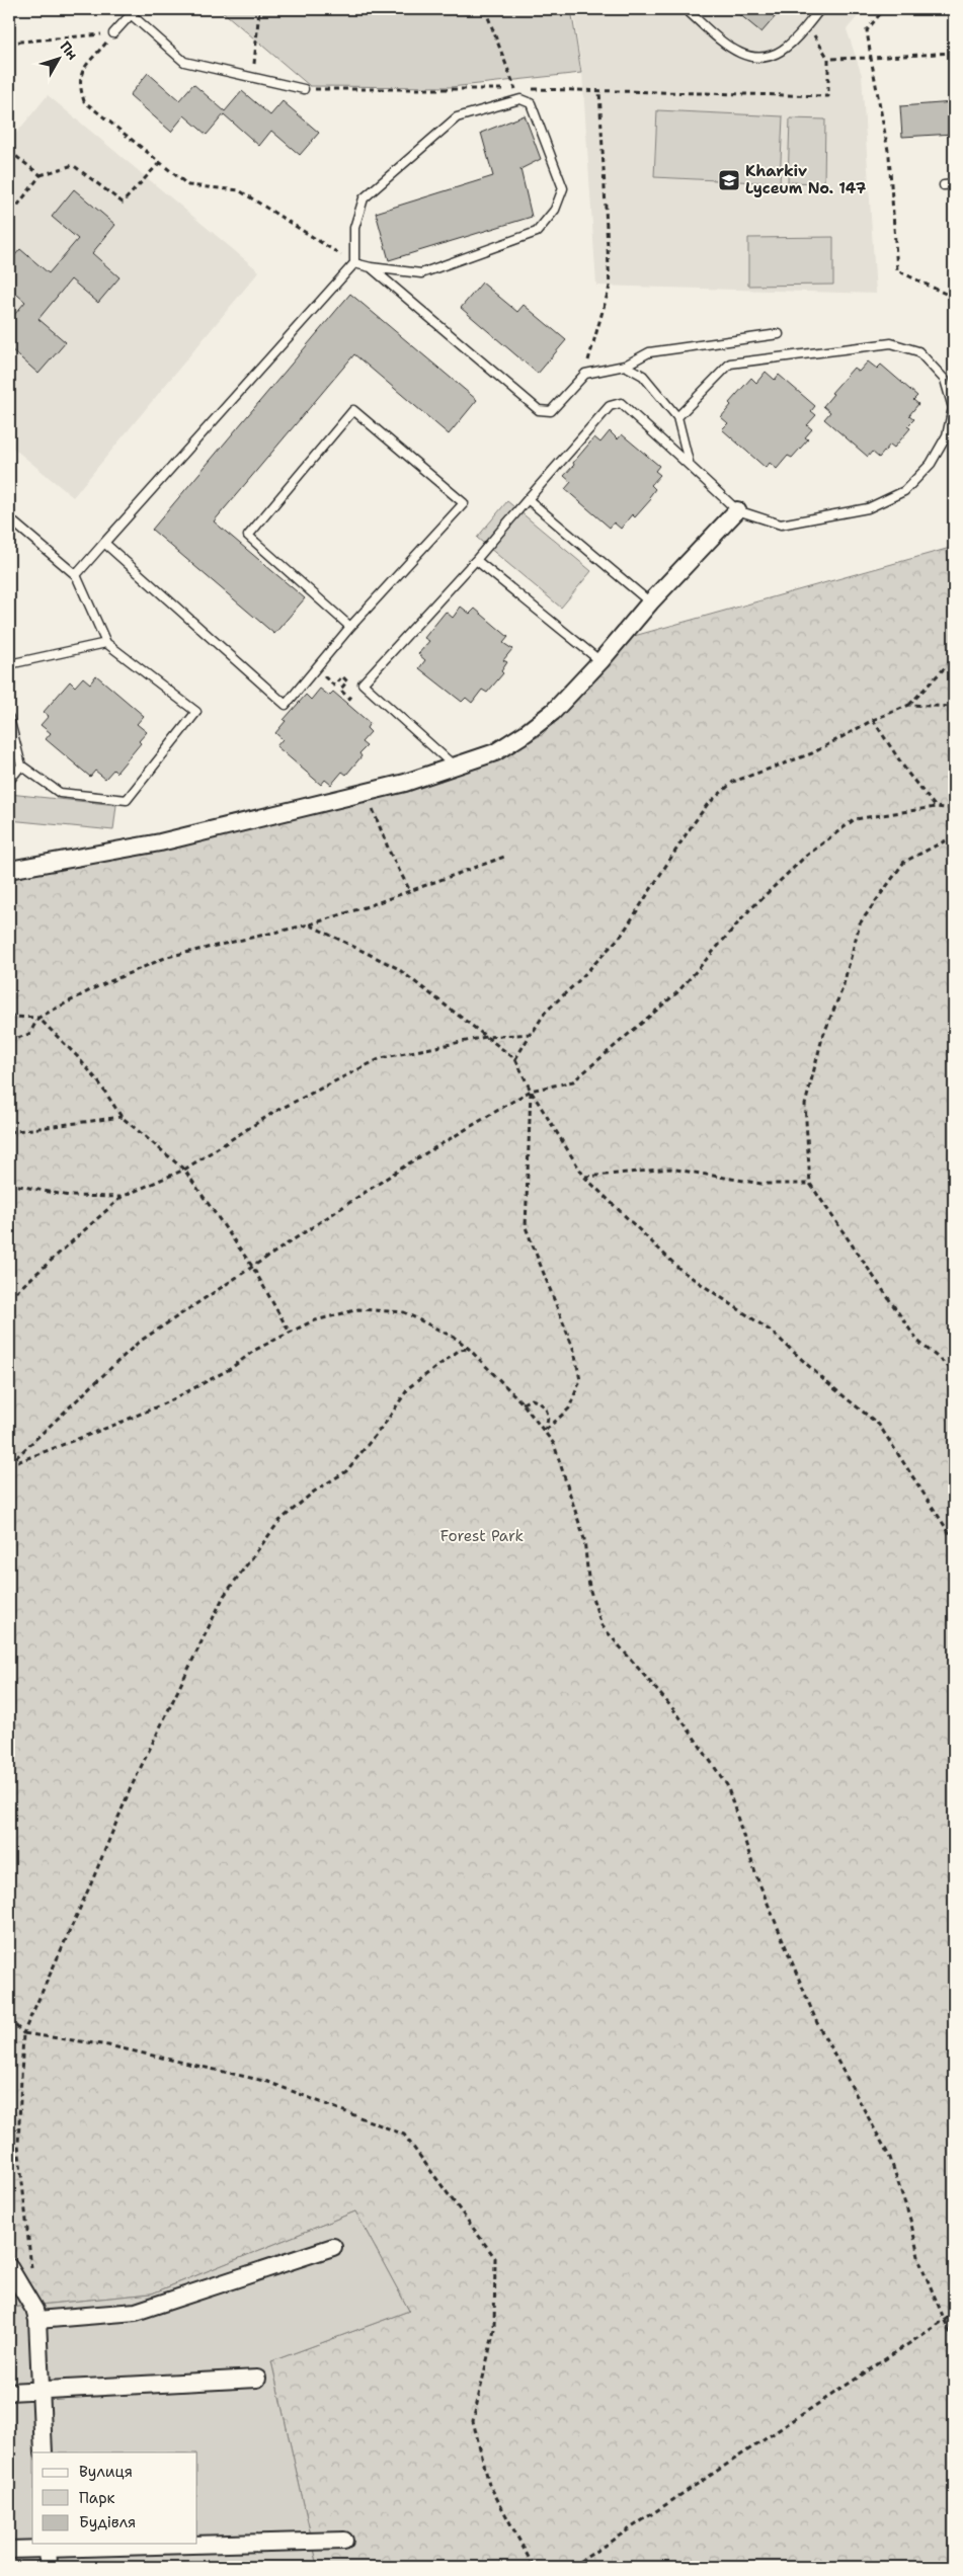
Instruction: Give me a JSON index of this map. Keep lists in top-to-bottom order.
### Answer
{
  "parks": ["Forest Park"],
  "places": {
    "school or university": ["Kharkiv Lyceum No. 147"]
  },
  "legend": ["Вулиця", "Парк", "Будівля"],
  "north": "top right"
}
